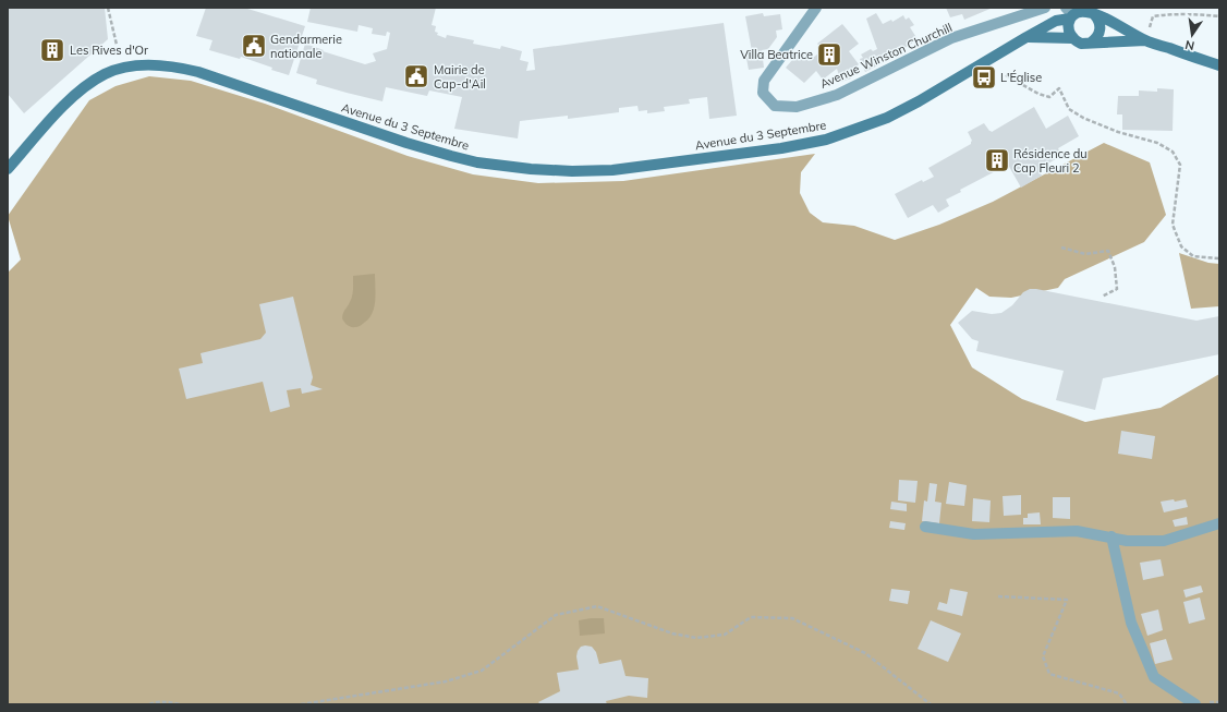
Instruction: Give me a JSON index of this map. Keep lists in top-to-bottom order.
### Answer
{
  "streets": {
    "main road": ["Avenue du 3 Septembre"],
    "street": ["Avenue Winston Churchill"]
  },
  "places": {
    "public building": ["Gendarmerie nationale", "Mairie de Cap-d'Ail"],
    "building": ["Les Rives d'Or", "Villa Beatrice", "Résidence du Cap Fleuri 2"],
    "bus stop": ["L'Église"]
  },
  "north": "bottom"
}
